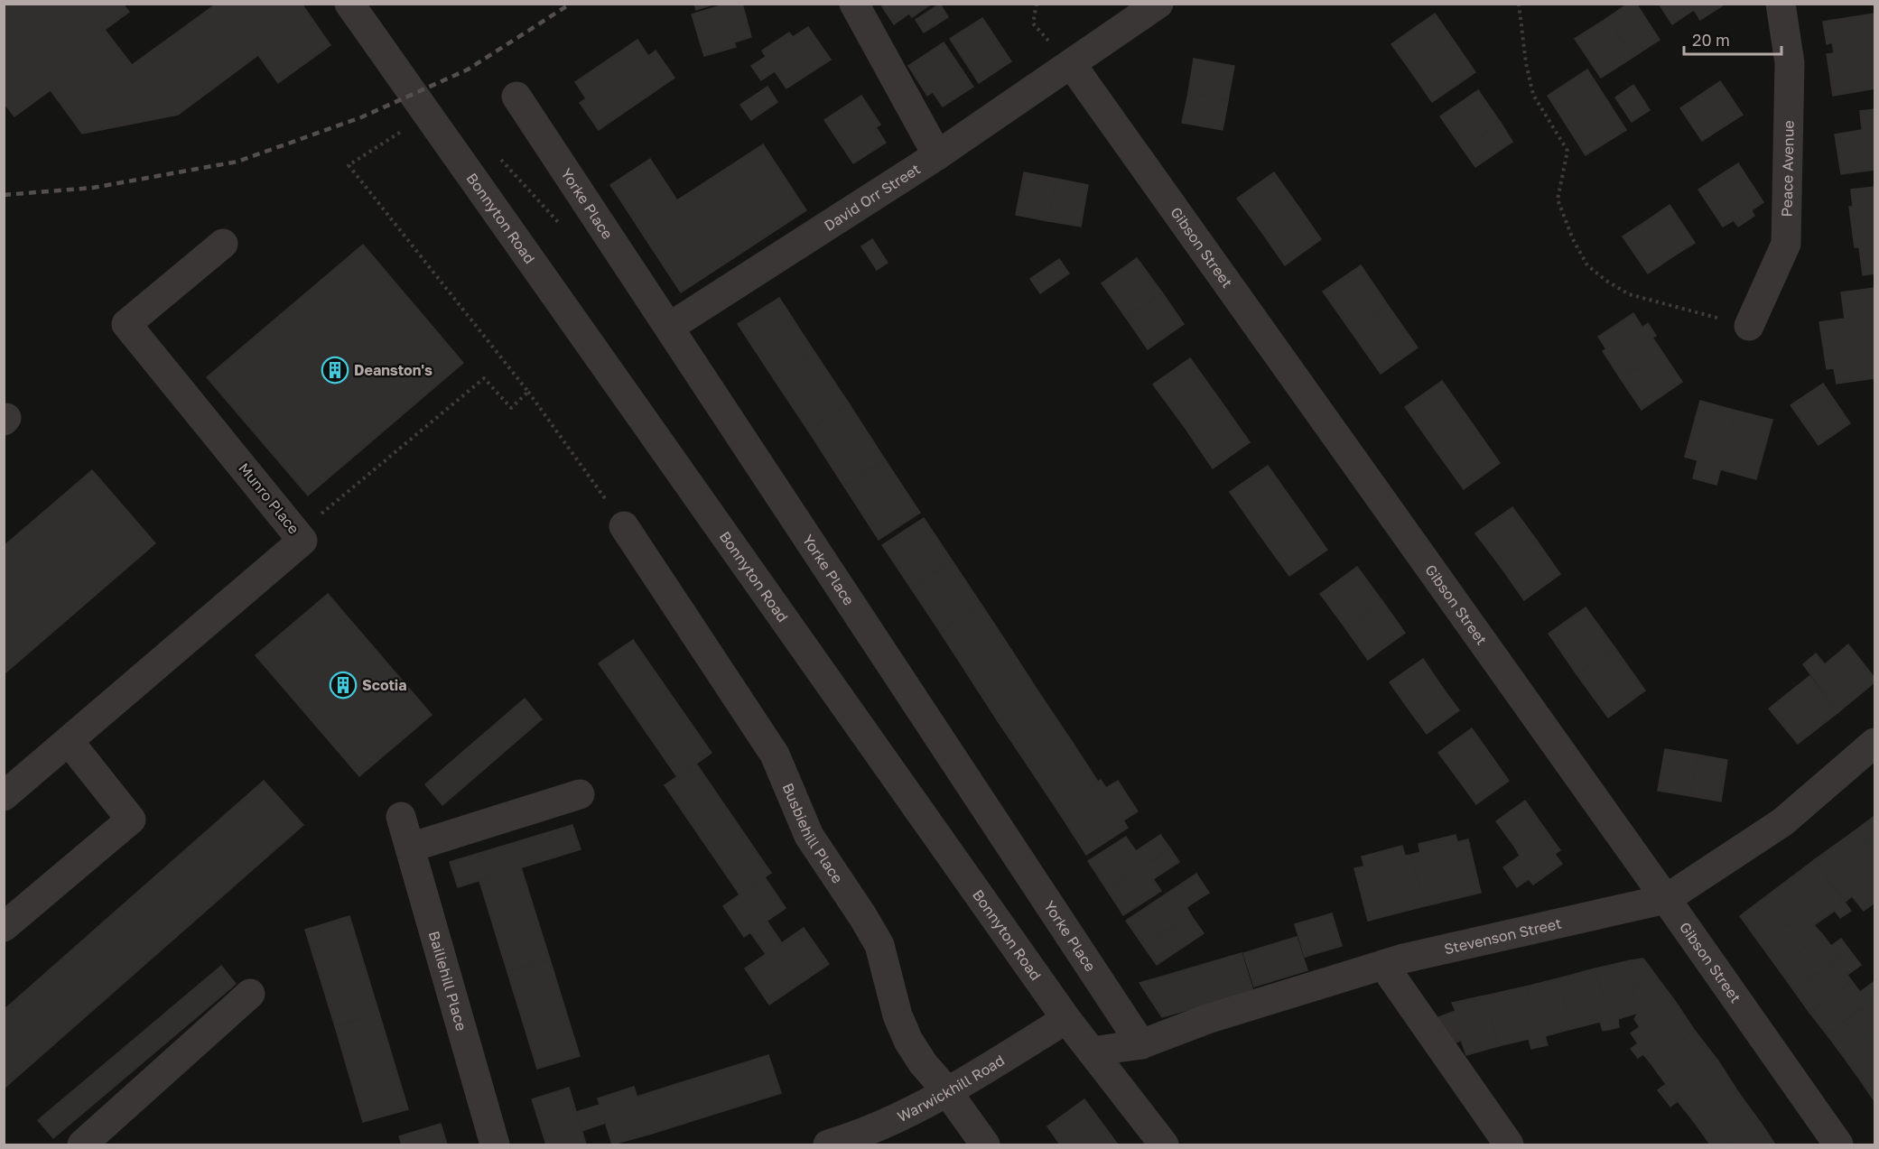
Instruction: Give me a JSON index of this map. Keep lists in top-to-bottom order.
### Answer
{
  "streets": {
    "street": [
      "Peace Avenue",
      "David Orr Street",
      "Yorke Place",
      "Bonnyton Road",
      "Gibson Street",
      "Munro Place",
      "Busbiehill Place",
      "Stevenson Street",
      "Bailiehill Place",
      "Warwickhill Road"
    ]
  },
  "crossings": [
    ["David Orr Street", "Yorke Place"],
    ["David Orr Street", "Gibson Street"],
    ["Yorke Place", "Stevenson Street"],
    ["Bonnyton Road", "Stevenson Street"],
    ["Bonnyton Road", "Warwickhill Road"],
    ["Gibson Street", "Stevenson Street"],
    ["Busbiehill Place", "Warwickhill Road"]
  ],
  "places": {
    "building": ["Deanston's", "Scotia"]
  },
  "scale_bar": "20 m"
}
